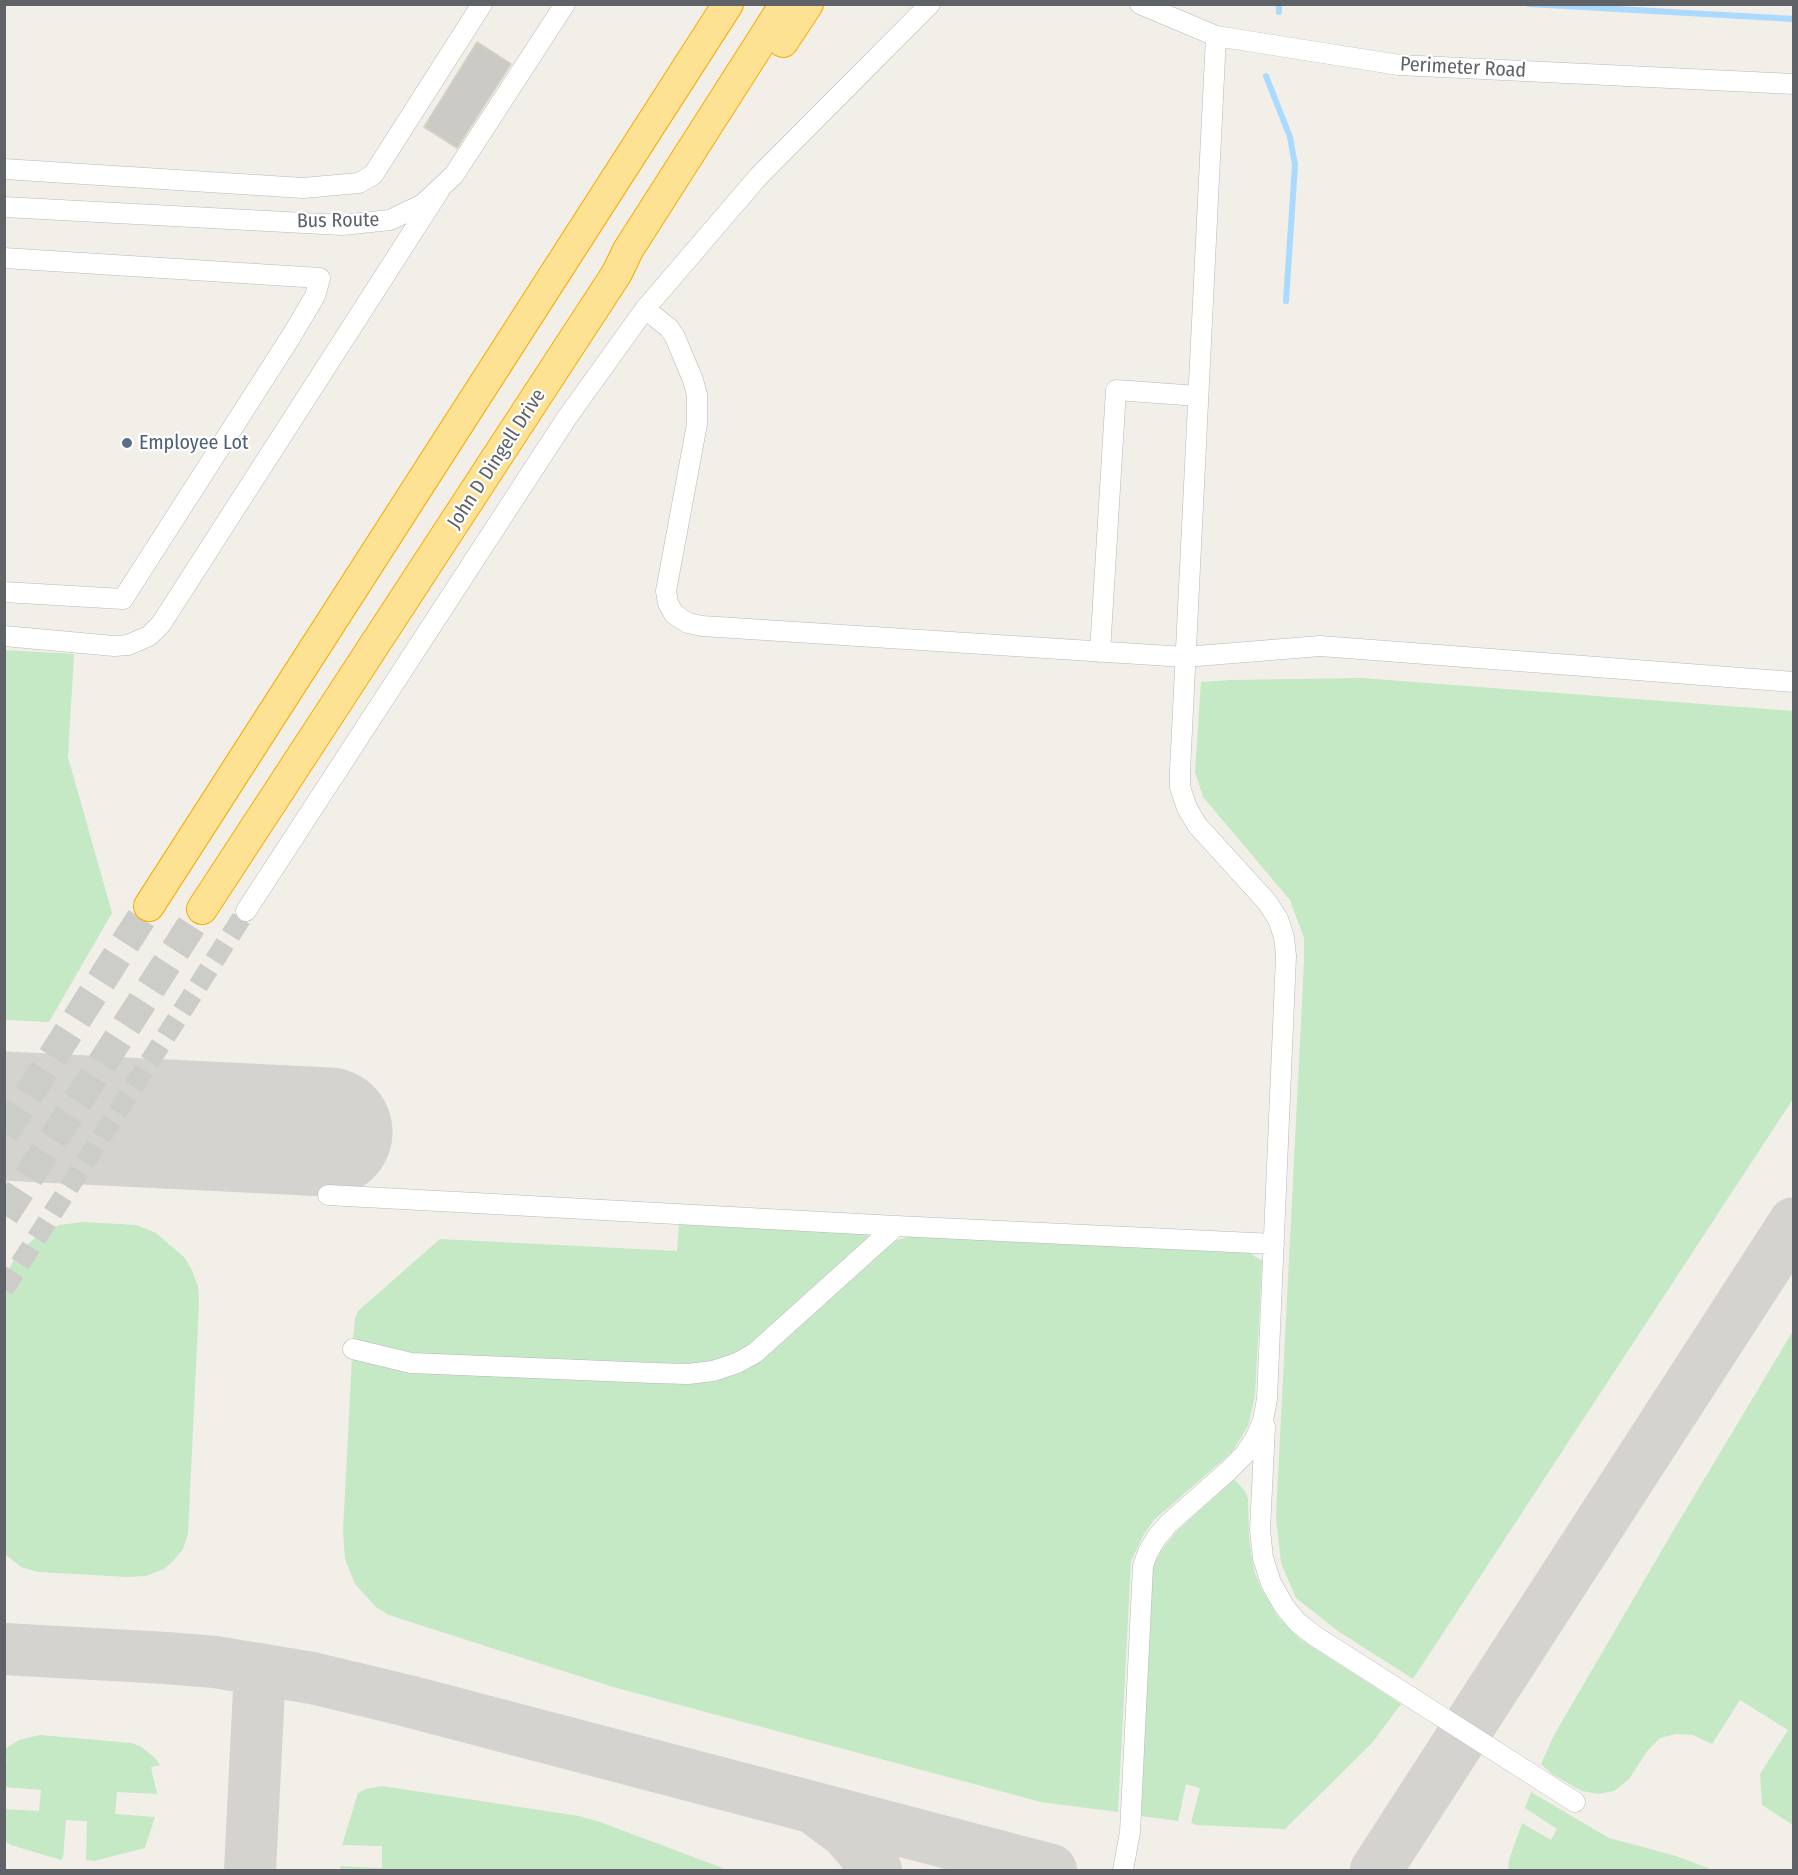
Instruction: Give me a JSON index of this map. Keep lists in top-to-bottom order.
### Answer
{
  "streets": {
    "highway": ["John D Dingell Drive"],
    "lane": ["Perimeter Road", "Bus Route"]
  },
  "places": ["Employee Lot"]
}
